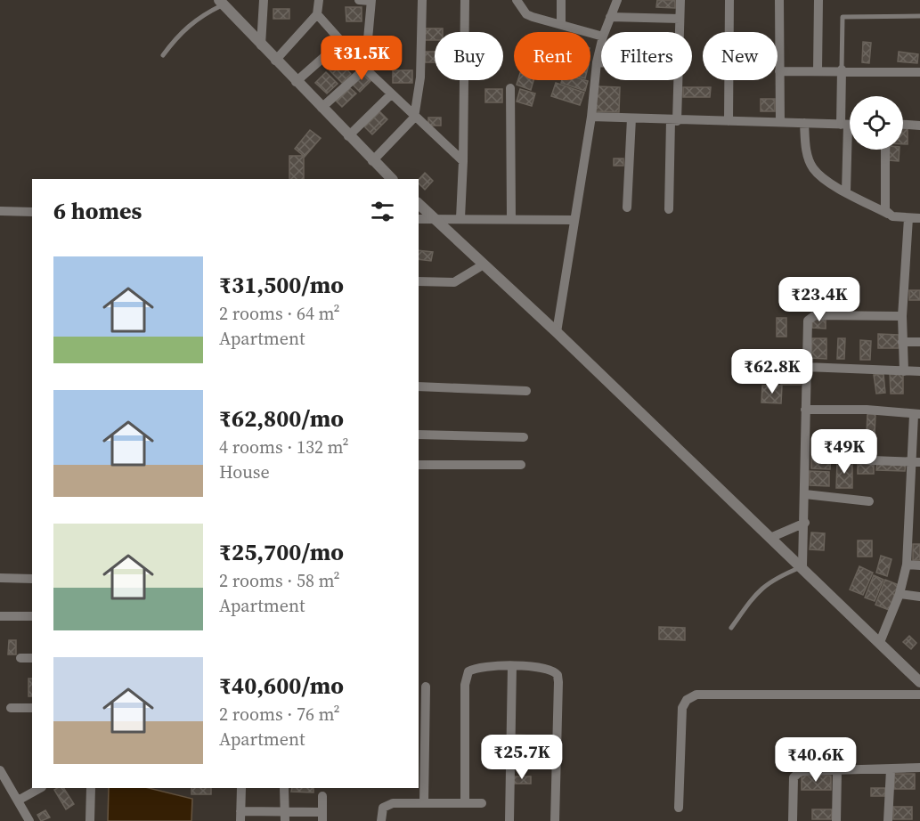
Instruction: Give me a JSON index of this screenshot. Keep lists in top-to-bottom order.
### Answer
{
  "page": {
    "chip": [
      "Buy",
      "Rent",
      "Filters",
      "New"
    ],
    "price": [
      "₹31.5K",
      "₹23.4K",
      "₹62.8K",
      "₹49K",
      "₹25.7K",
      "₹40.6K"
    ],
    "heading": "6 homes",
    "list": [
      {
        "name": "₹31,500/mo",
        "note": "2 rooms · 64 m² · Apartment"
      },
      {
        "name": "₹62,800/mo",
        "note": "4 rooms · 132 m² · House"
      },
      {
        "name": "₹25,700/mo",
        "note": "2 rooms · 58 m² · Apartment"
      },
      {
        "name": "₹40,600/mo",
        "note": "2 rooms · 76 m² · Apartment"
      }
    ]
  }
}
